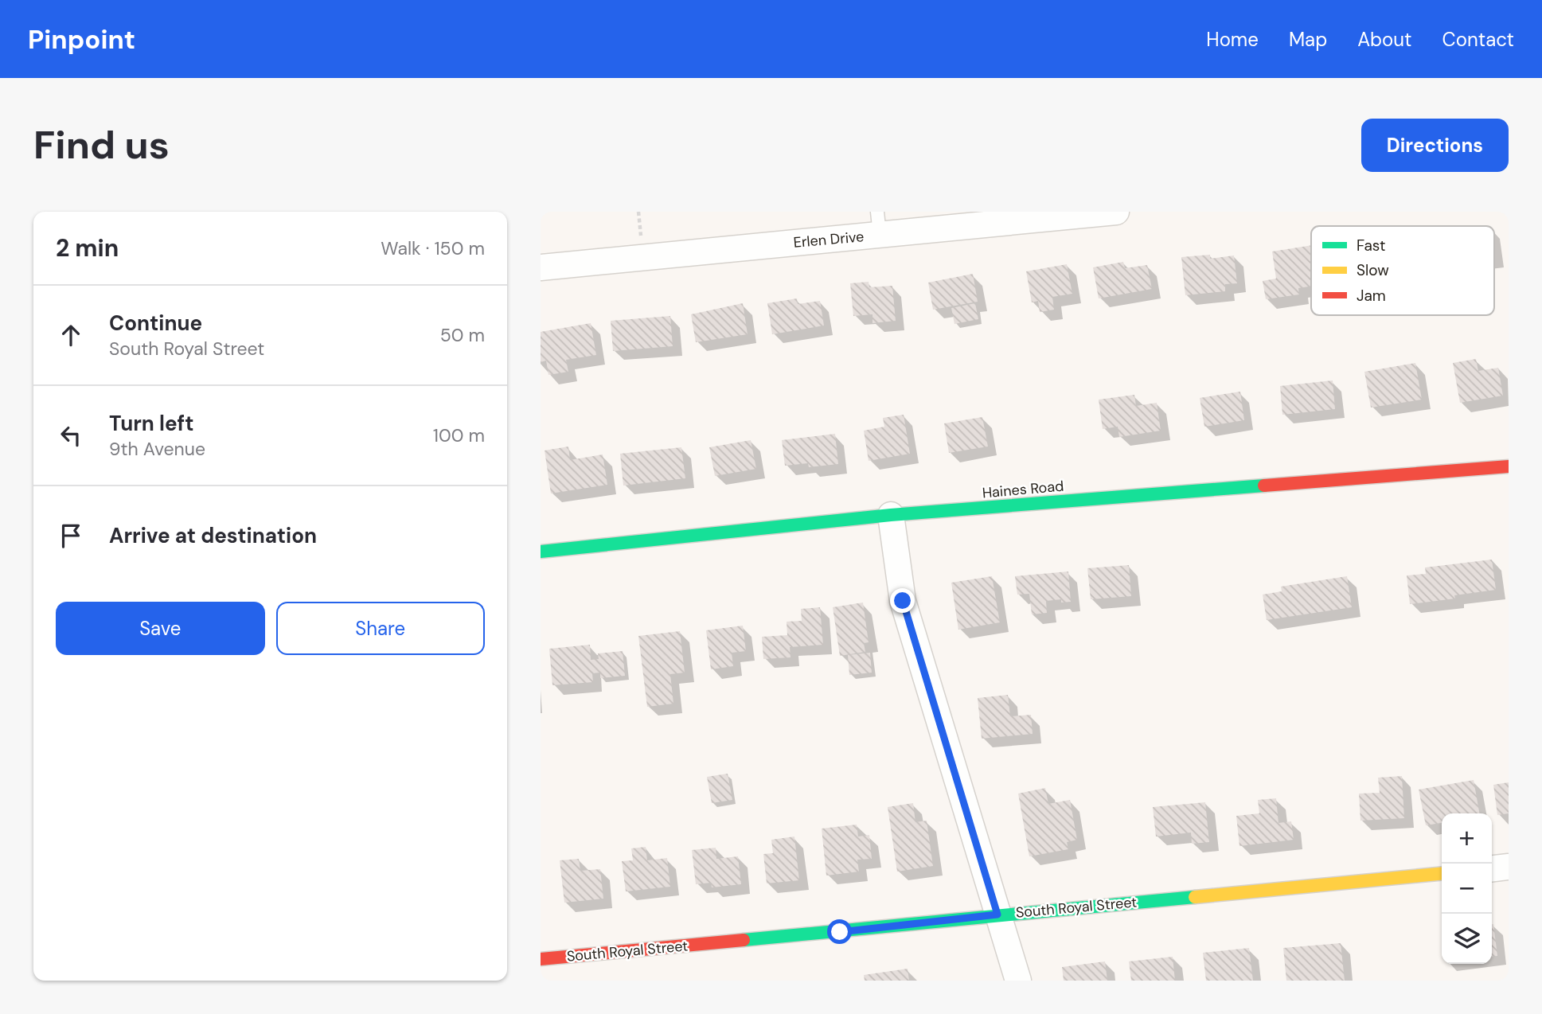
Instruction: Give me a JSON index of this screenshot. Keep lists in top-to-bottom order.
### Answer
{
  "streets": {
    "main road": ["Haines Road", "South Royal Street"],
    "street": ["Erlen Drive"]
  },
  "legend": ["Fast", "Slow", "Jam"],
  "page": {
    "header": "Pinpoint",
    "nav": [
      "Home",
      "Map",
      "About",
      "Contact"
    ],
    "buttons": [
      "Directions",
      ["Save", "Share"]
    ],
    "title": "Find us",
    "heading": ["2 min", "Walk · 150 m"],
    "list": [
      ["Continue", "South Royal Street", "50 m"],
      ["Turn left", "9th Avenue", "100 m"],
      "Arrive at destination"
    ],
    "map_buttons": ["+", "−"]
  }
}
